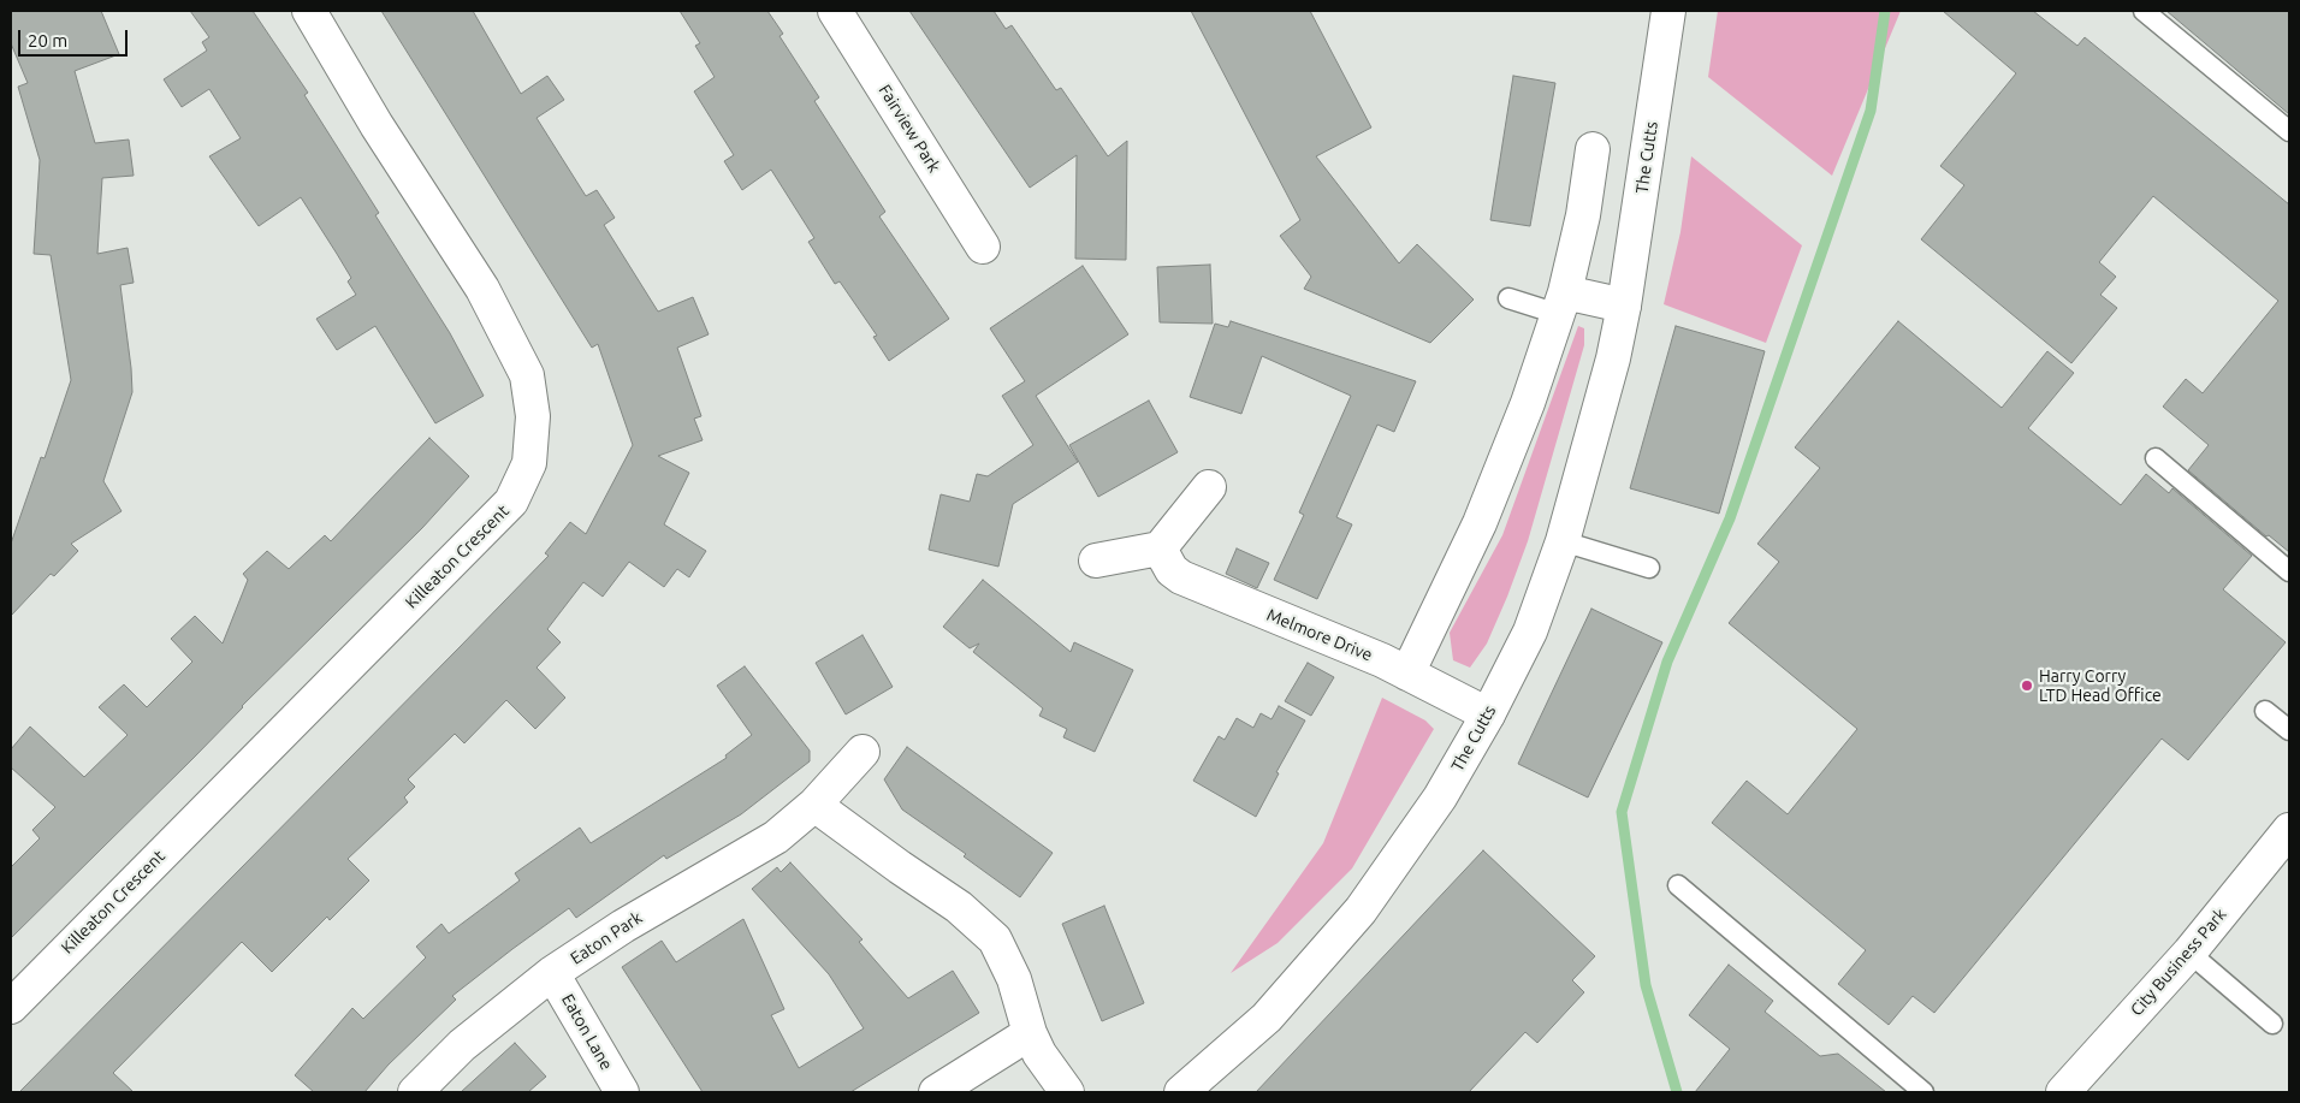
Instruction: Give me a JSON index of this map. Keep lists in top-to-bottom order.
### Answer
{
  "streets": {
    "street": [
      "Fairview Park",
      "The Cutts",
      "Killeaton Crescent",
      "Melmore Drive",
      "Eaton Park",
      "City Business Park",
      "Eaton Lane"
    ]
  },
  "crossings": [
    ["The Cutts", "Melmore Drive"],
    ["Eaton Park", "Eaton Lane"]
  ],
  "places": ["Harry Corry LTD Head Office"],
  "scale_bar": "20 m"
}
